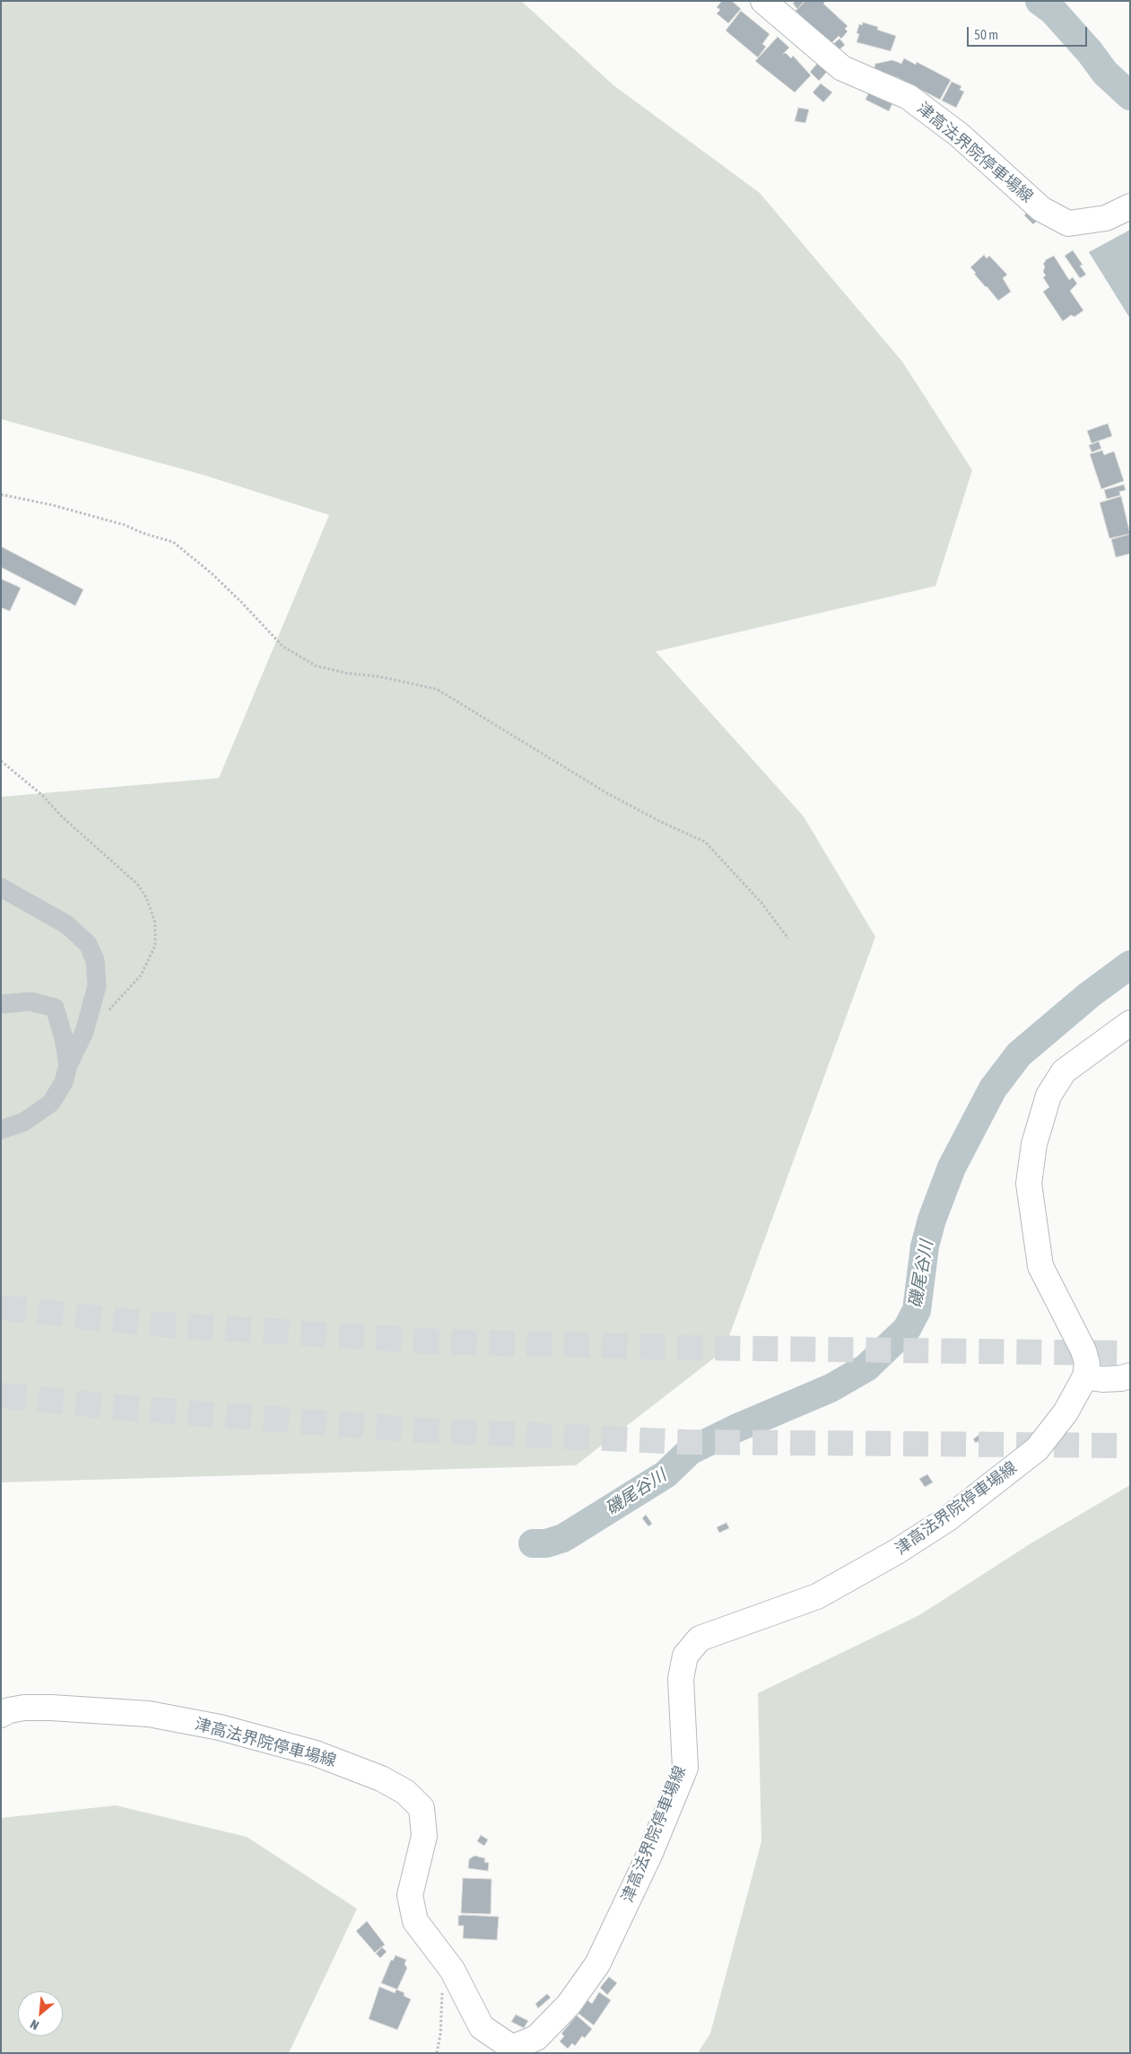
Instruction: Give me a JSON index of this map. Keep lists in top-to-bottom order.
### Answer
{
  "streets": {
    "main road": ["津高法界院停車場線"]
  },
  "water": ["磯尾谷川"],
  "scale_bar": "50 m",
  "north": "bottom left"
}
